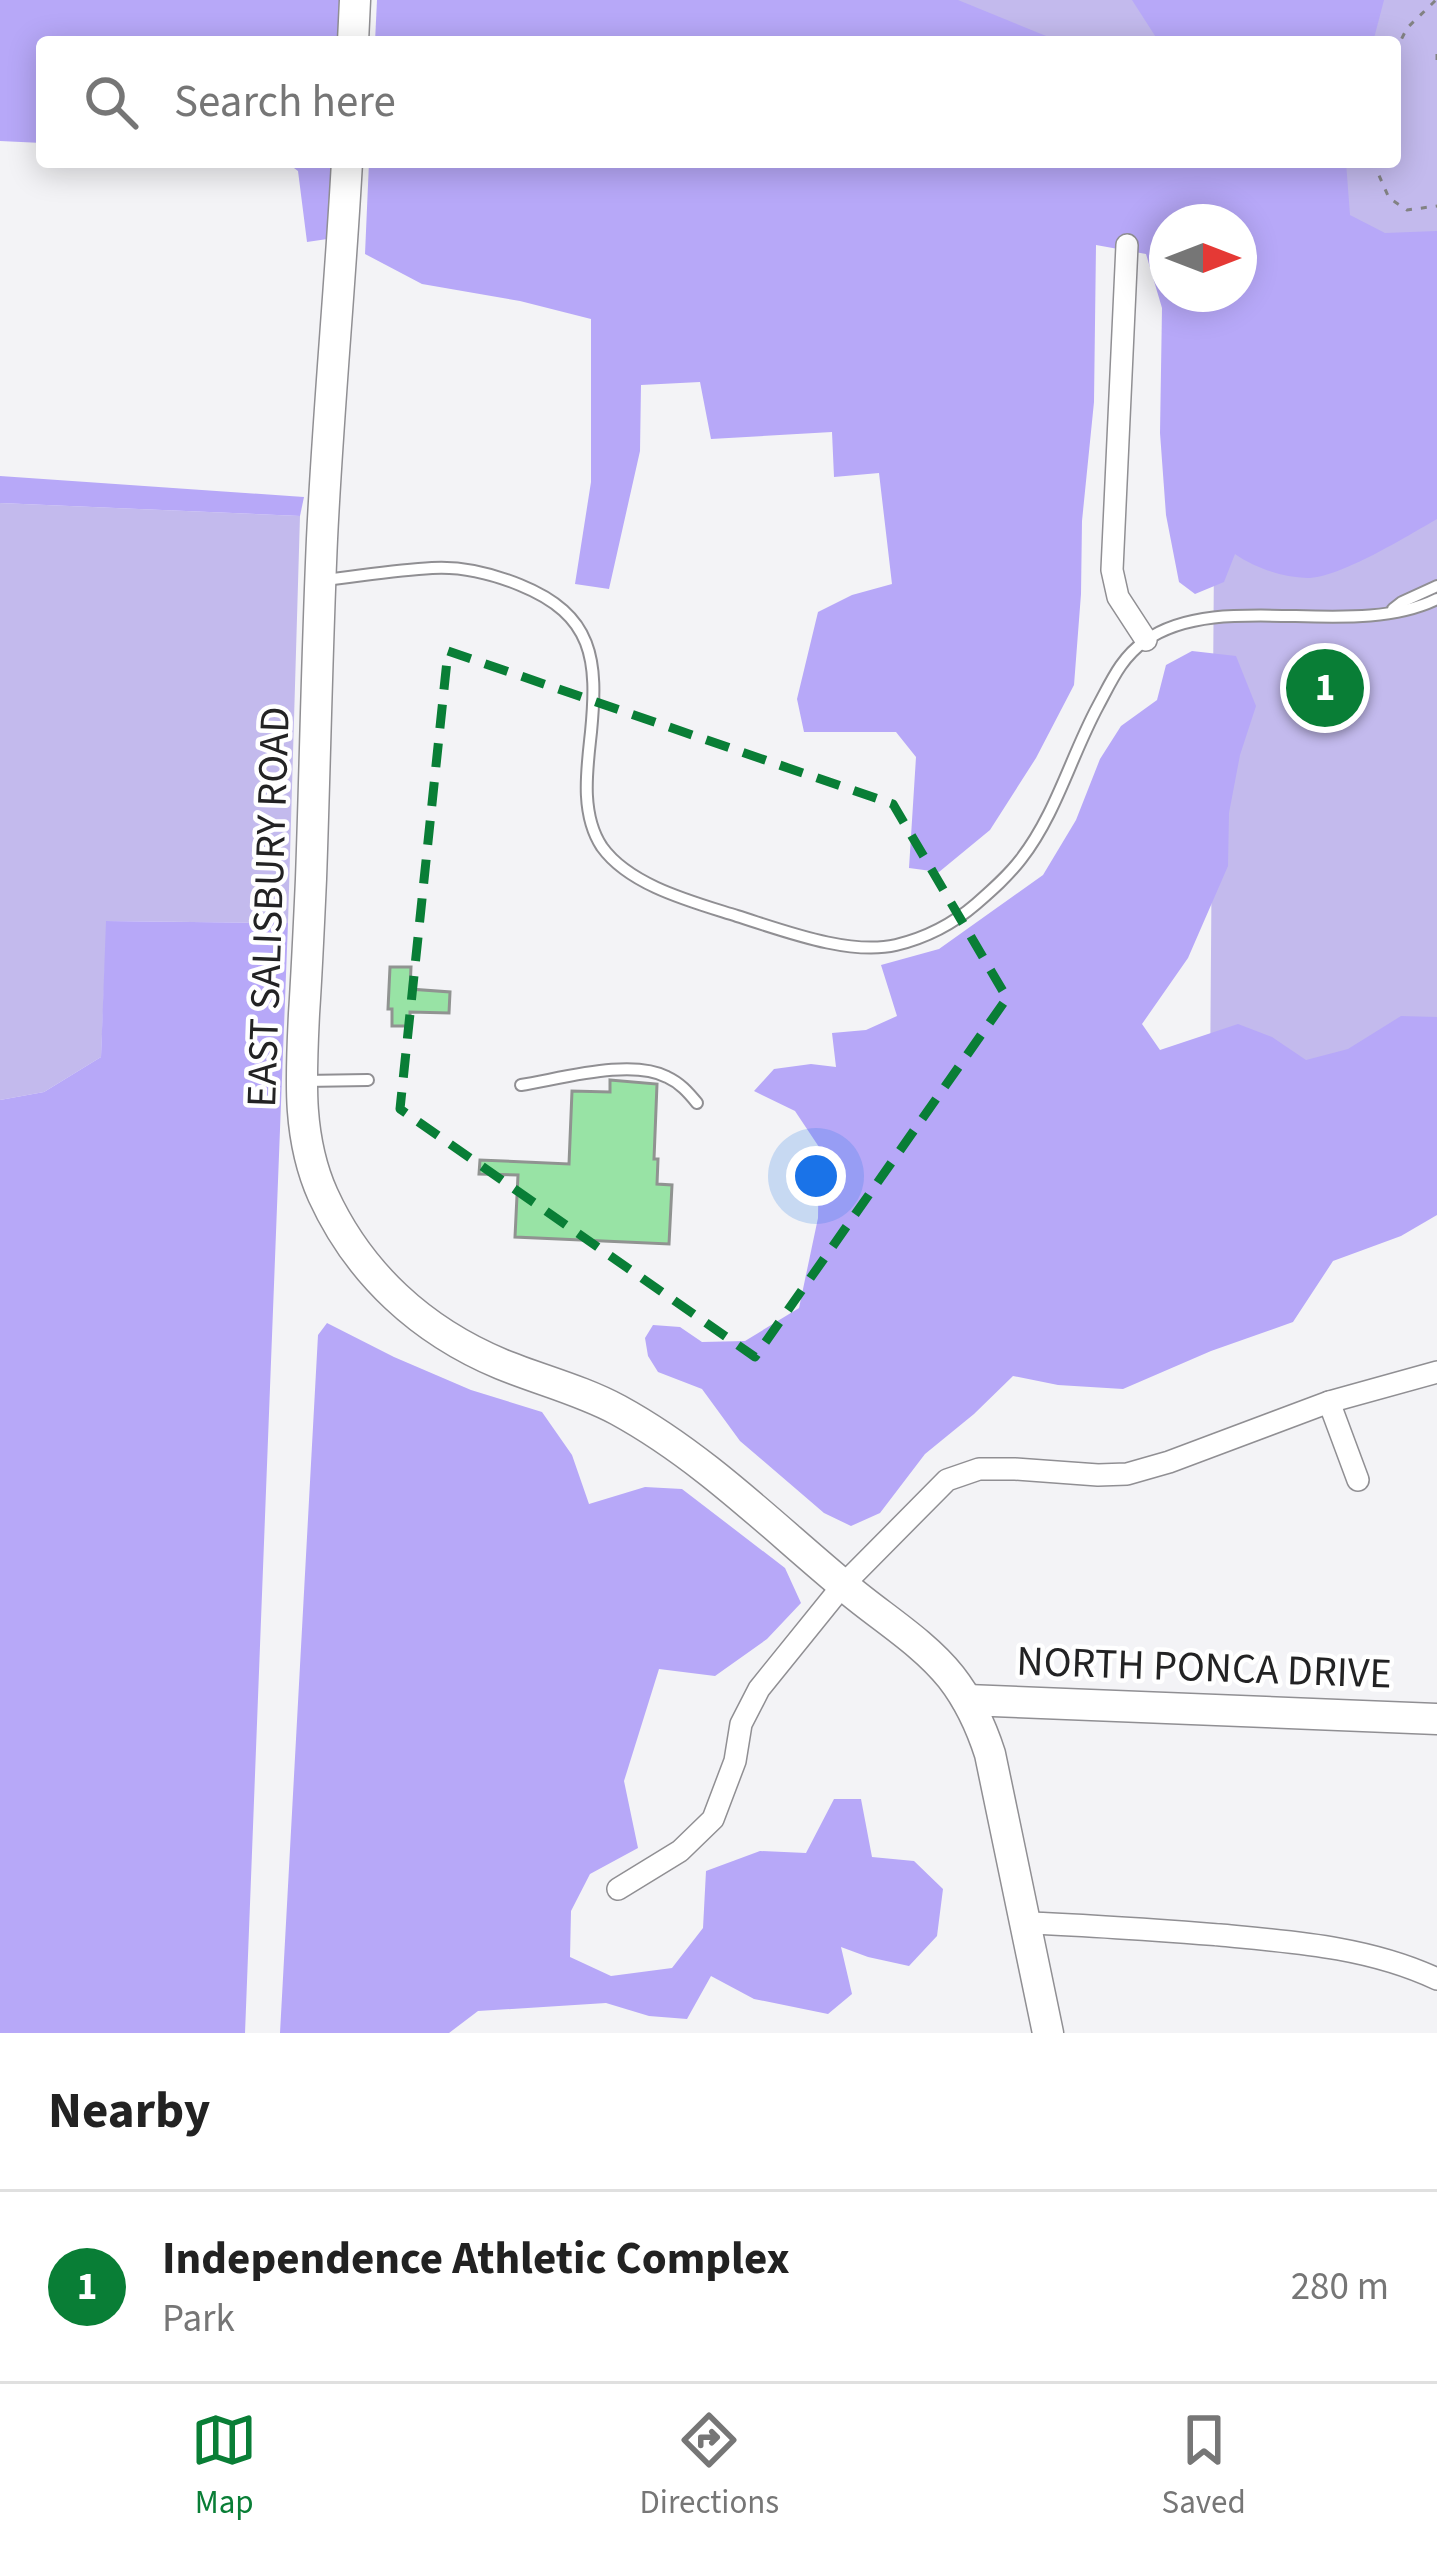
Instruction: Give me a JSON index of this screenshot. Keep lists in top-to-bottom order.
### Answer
{
  "streets": {
    "street": ["EAST SALISBURY ROAD", "NORTH PONCA DRIVE"]
  },
  "crossings": [
    ["EAST SALISBURY ROAD", "NORTH PONCA DRIVE"]
  ],
  "north": "right",
  "page": {
    "search": "Search here",
    "pins": "1",
    "heading": "Nearby",
    "list": [
      {
        "mark": "1",
        "name": "Independence Athletic Complex",
        "note": "Park",
        "value": "280 m"
      }
    ],
    "nav": ["Map", "Directions", "Saved"]
  }
}
